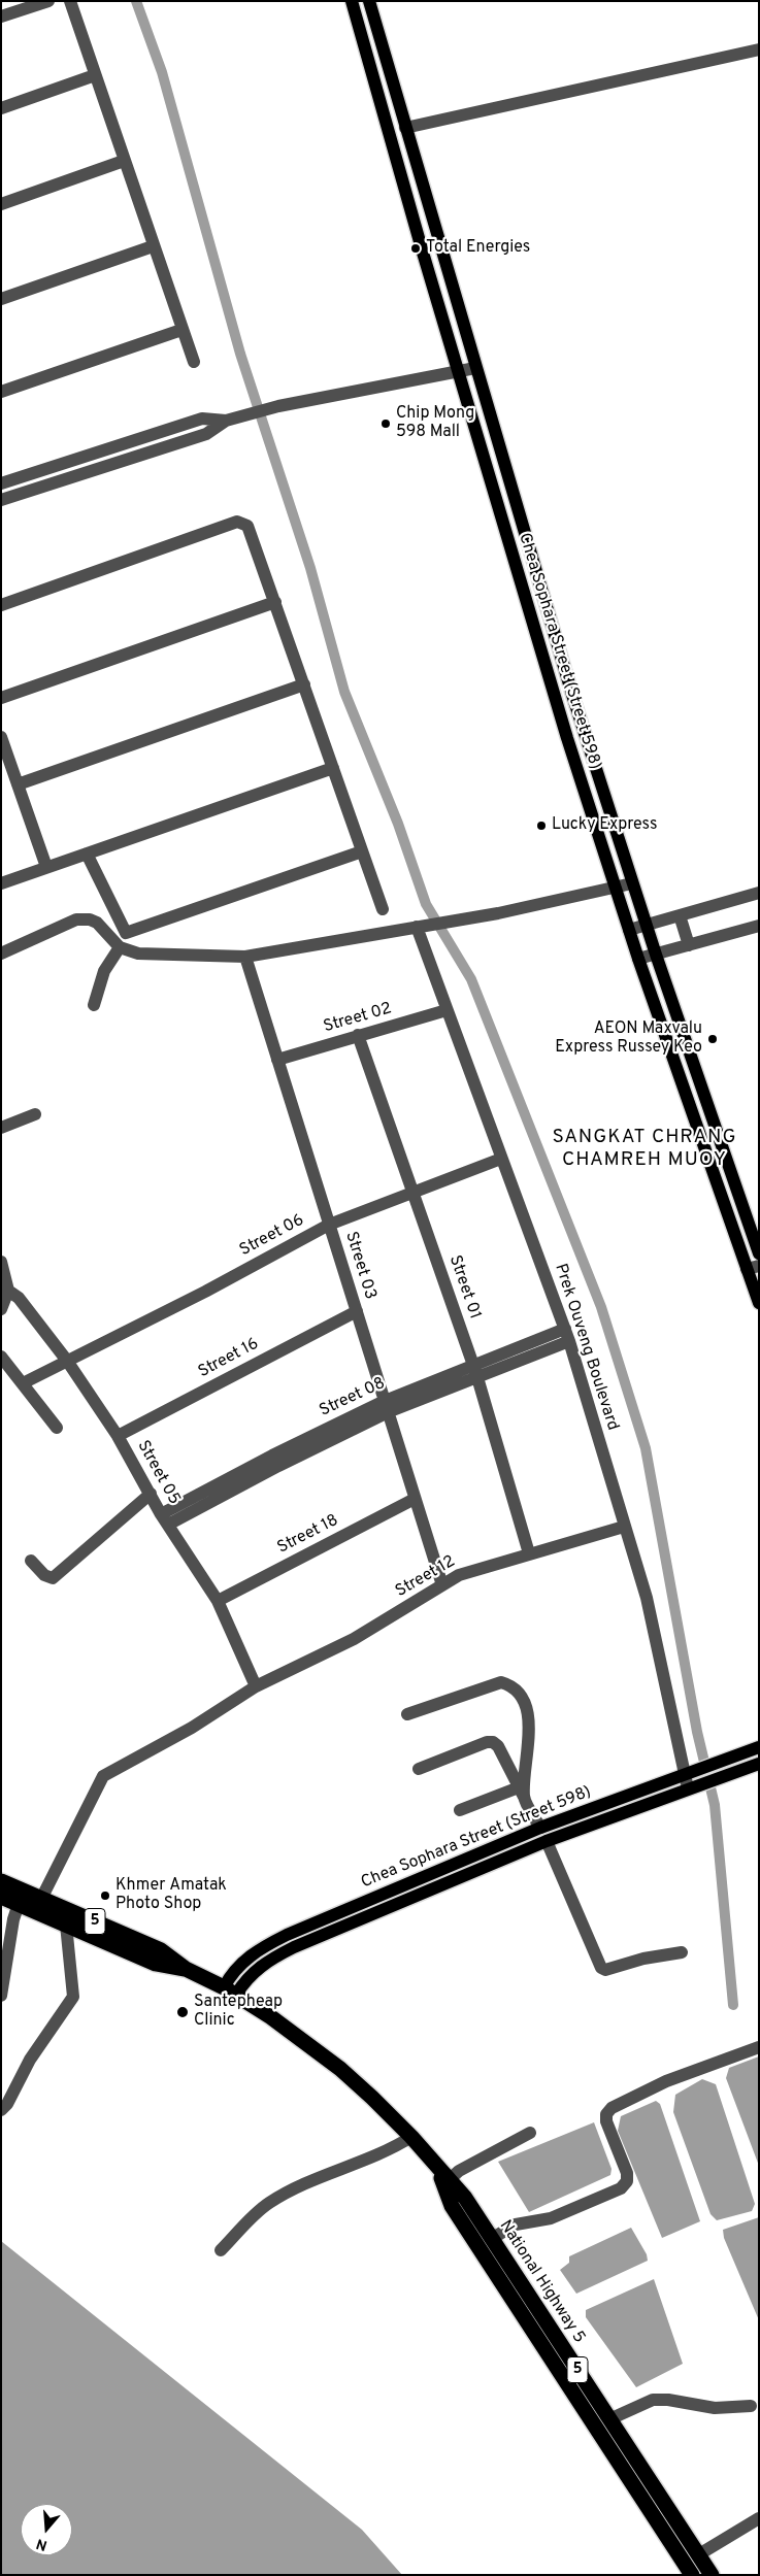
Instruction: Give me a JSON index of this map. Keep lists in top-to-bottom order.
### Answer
{
  "streets": {
    "highway": ["5", "National Highway 5"],
    "main road": ["Chea Sophara Street (Street 598)"],
    "street": [
      "Street 02",
      "Street 06",
      "Street 03",
      "Street 01",
      "Prek Ouveng Boulevard",
      "Street 16",
      "Street 05",
      "Street 18",
      "Street 12"
    ]
  },
  "crossings": [
    ["Chea Sophara Street (Street 598)", "Prek Ouveng Boulevard"],
    ["Chea Sophara Street (Street 598)", "National Highway 5"],
    ["Street 02", "Street 03"],
    ["Street 02", "Street 01"],
    ["Street 02", "Prek Ouveng Boulevard"],
    ["Street 06", "Street 03"],
    ["Street 06", "Street 01"],
    ["Street 06", "Prek Ouveng Boulevard"],
    ["Street 06", "Street 05"],
    ["Street 03", "Street 16"],
    ["Street 03", "Street 18"],
    ["Street 03", "Street 12"],
    ["Street 01", "Street 12"],
    ["Prek Ouveng Boulevard", "Street 12"],
    ["Street 16", "Street 05"],
    ["Street 05", "Street 18"],
    ["Street 05", "Street 12"],
    ["Street 12", "National Highway 5"]
  ],
  "districts": ["SANGKAT CHRANG CHAMREH MUOY"],
  "places": [
    "Total Energies",
    "Chip Mong 598 Mall",
    "Lucky Express",
    "AEON Maxvalu Express Russey Keo",
    "Khmer Amatak Photo Shop",
    "Santepheap Clinic"
  ],
  "north": "bottom"
}
